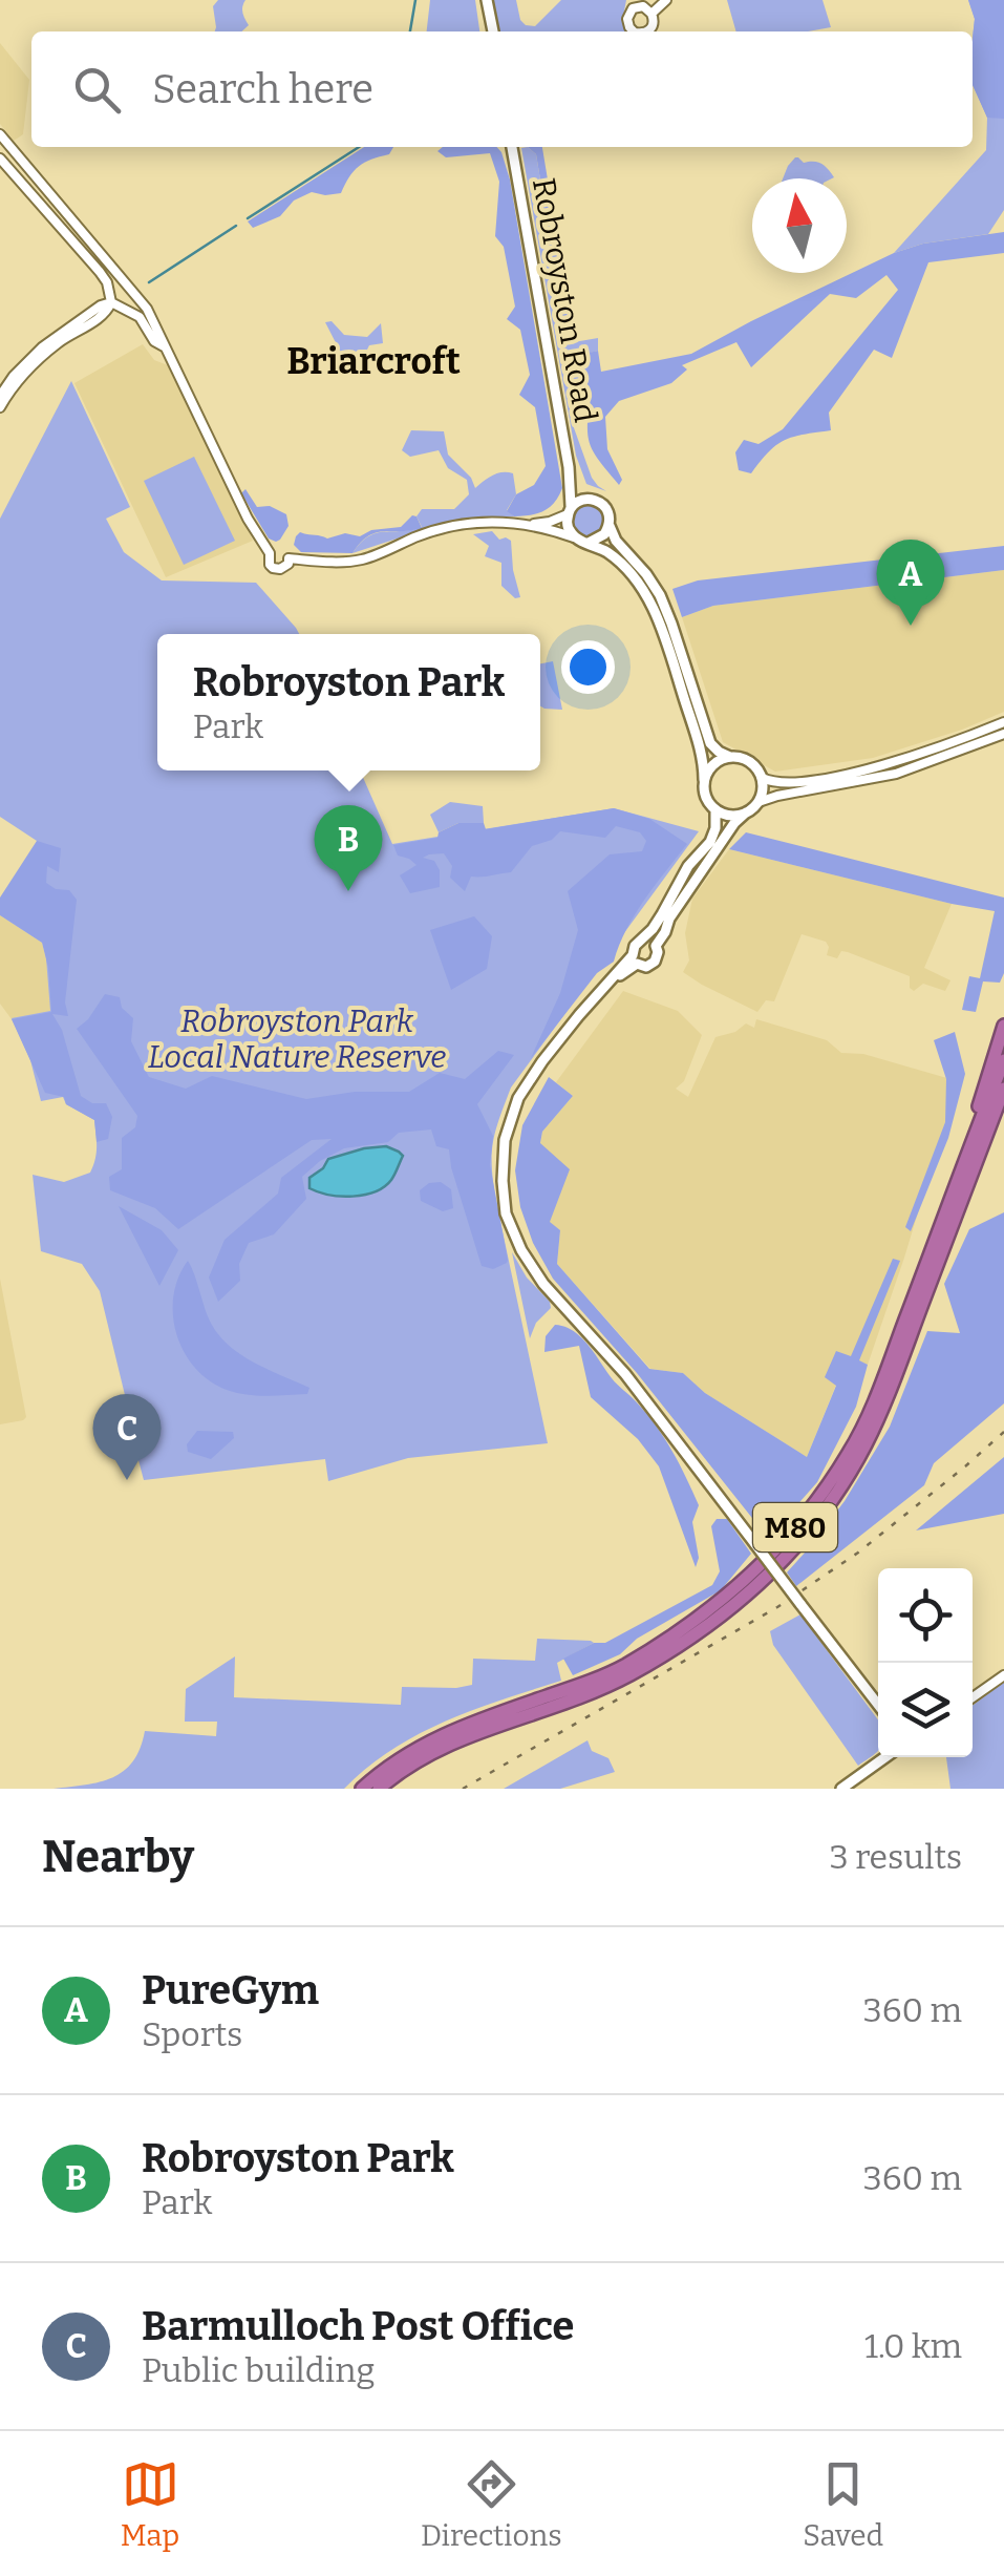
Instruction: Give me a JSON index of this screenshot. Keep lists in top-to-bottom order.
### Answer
{
  "streets": {
    "highway": ["M80"],
    "main road": ["Robroyston Road"]
  },
  "districts": ["Briarcroft"],
  "parks": ["Robroyston Park Local Nature Reserve"],
  "north": "top",
  "page": {
    "search": "Search here",
    "pins": ["A", "B", "C"],
    "popup": ["Robroyston Park", "Park"],
    "heading": ["Nearby", "3 results"],
    "list": [
      {
        "mark": "A",
        "name": "PureGym",
        "note": "Sports",
        "value": "360 m"
      },
      {
        "mark": "B",
        "name": "Robroyston Park",
        "note": "Park",
        "value": "360 m"
      },
      {
        "mark": "C",
        "name": "Barmulloch Post Office",
        "note": "Public building",
        "value": "1.0 km"
      }
    ],
    "nav": ["Map", "Directions", "Saved"]
  }
}
